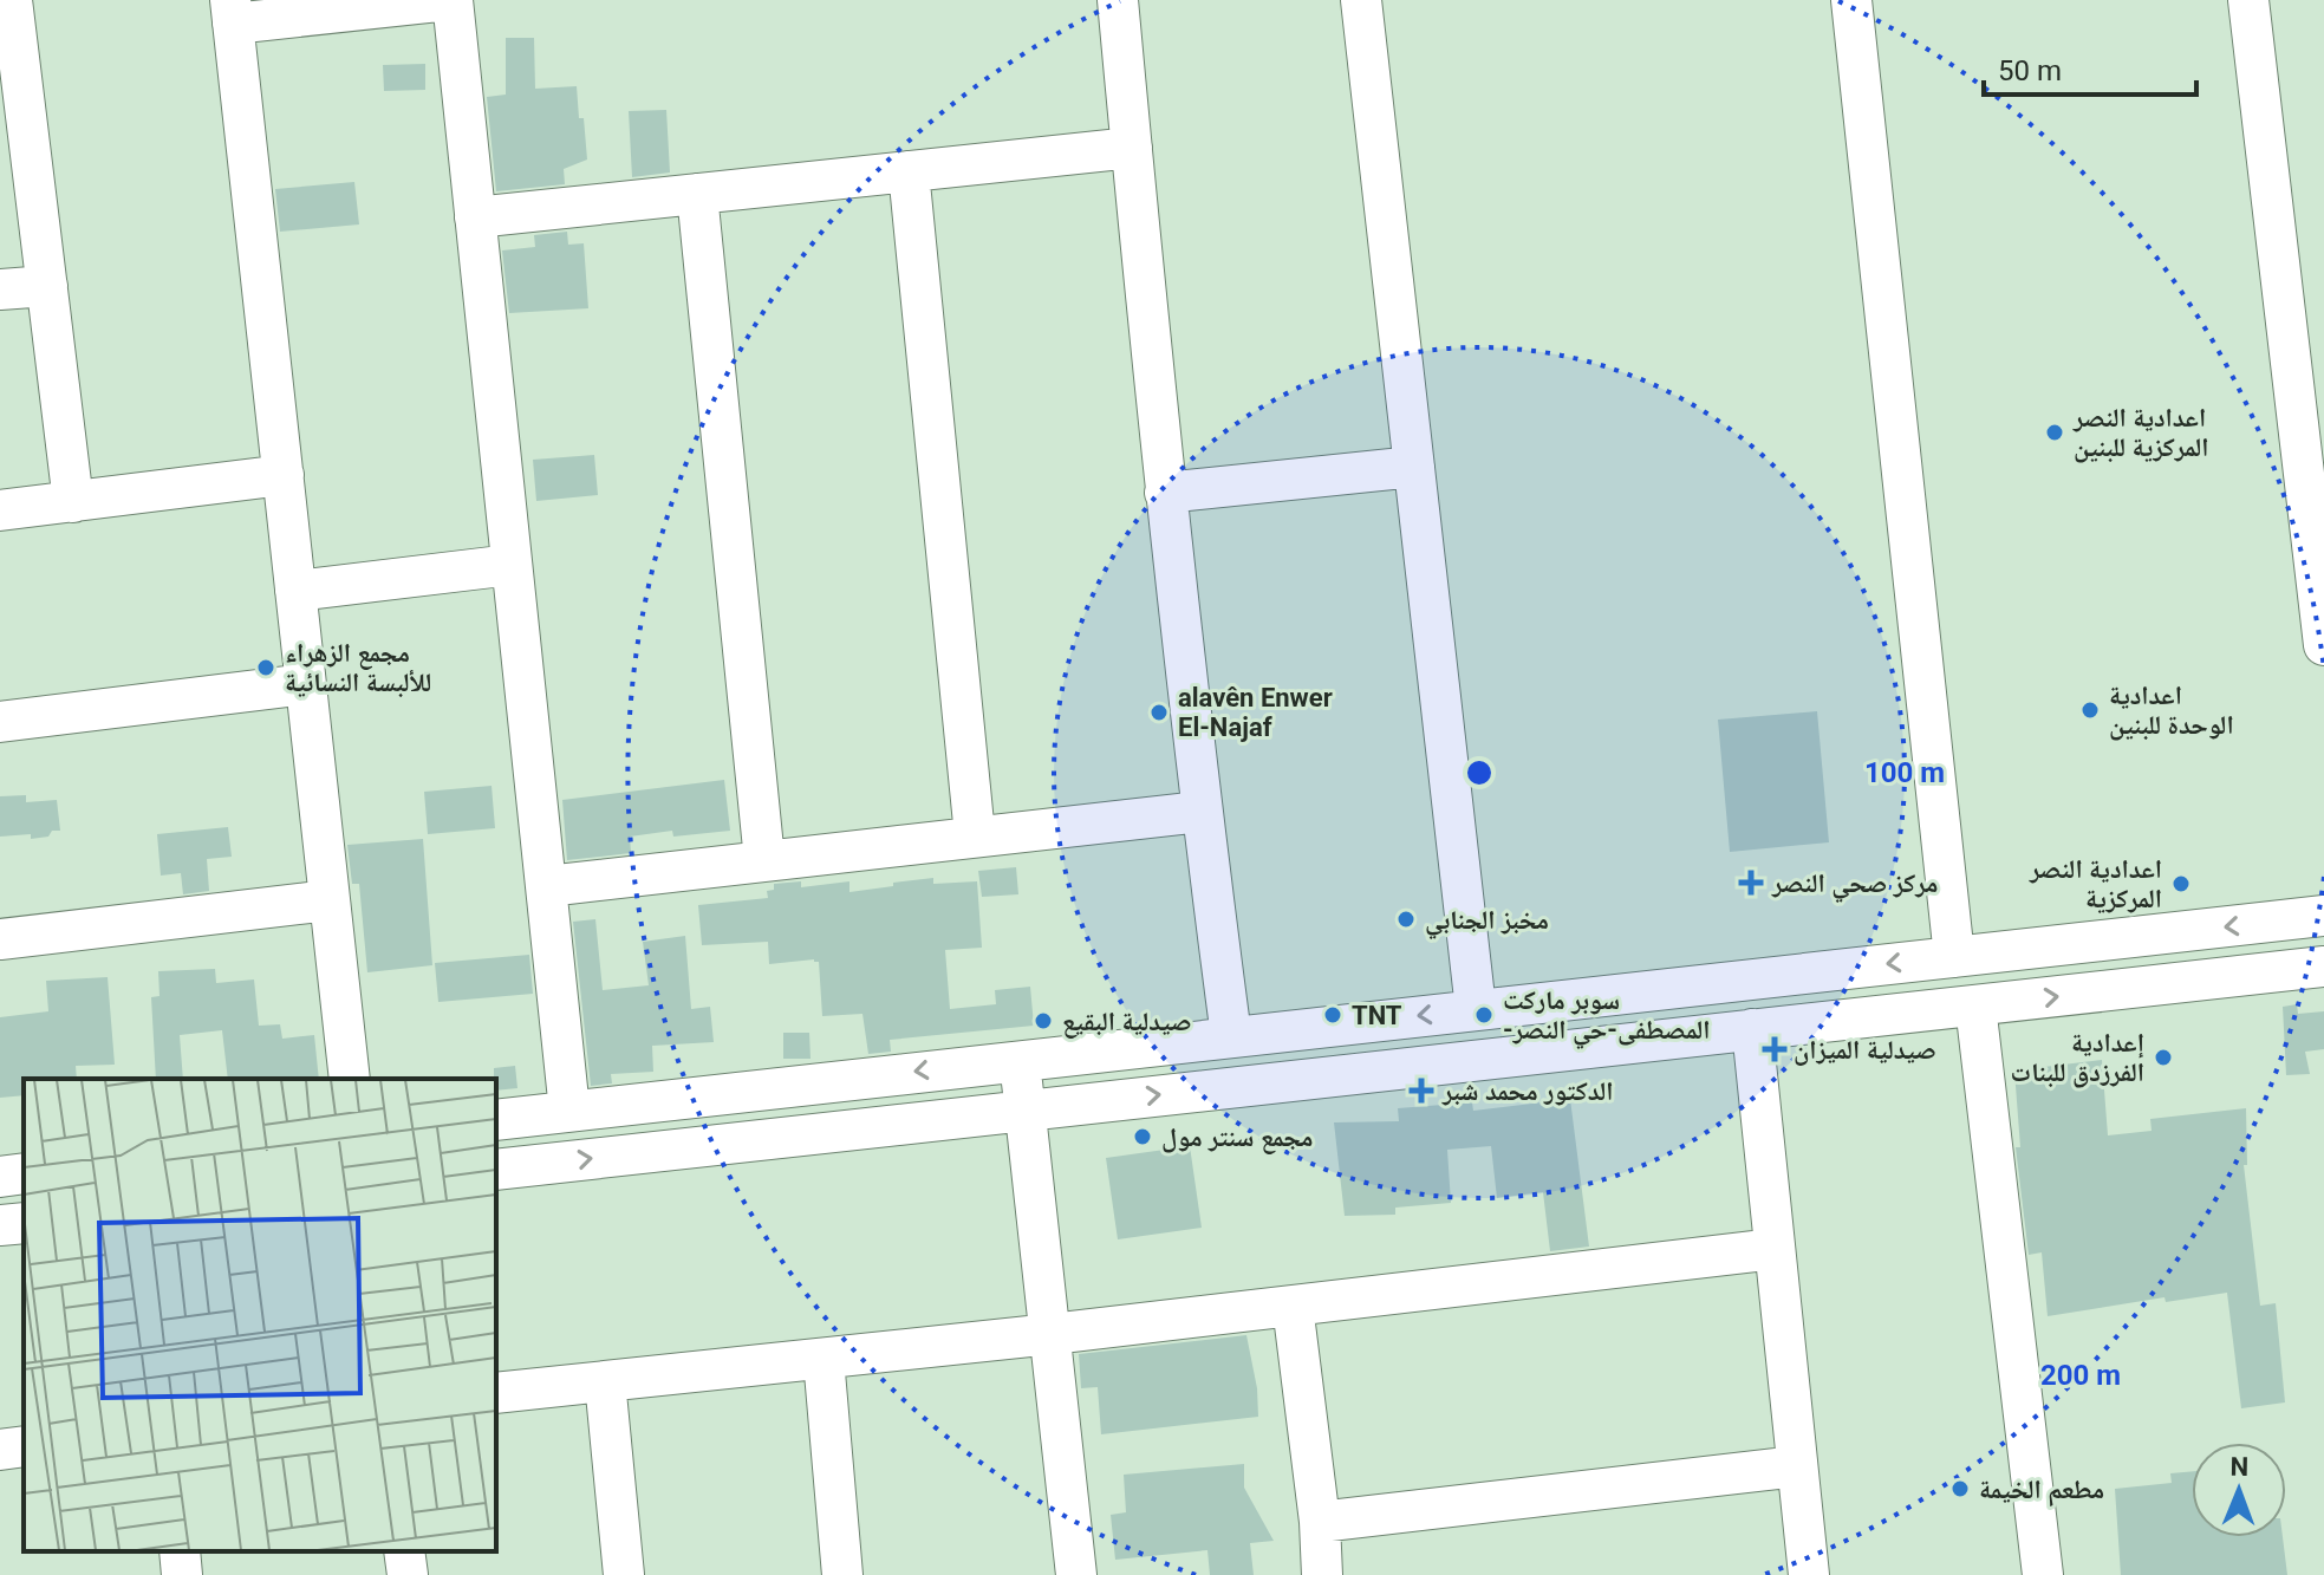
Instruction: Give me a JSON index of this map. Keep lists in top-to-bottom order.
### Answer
{
  "places": {
    "other": [
      "اعدادية النصر المركزية للبنين",
      "مجمع الزهراء للألبسة النسائية",
      "اعدادية الوحدة للبنين",
      "alavên Enwer El-Najaf",
      "اعدادية النصر المركزية",
      "مخبز الجنابي",
      "TNT",
      "سوبر ماركت -المصطفى-حي النصر",
      "صيدلية البقيع",
      "إعدادية الفرزدق للبنات",
      "مجمع سنتر مول",
      "مطعم الخيمة"
    ],
    "health": ["مركز صحي النصر", "صيدلية الميزان", "الدكتور محمد شبر"]
  },
  "scale_bar": "50 m",
  "north": "top",
  "rings": ["100 m", "200 m"]
}
